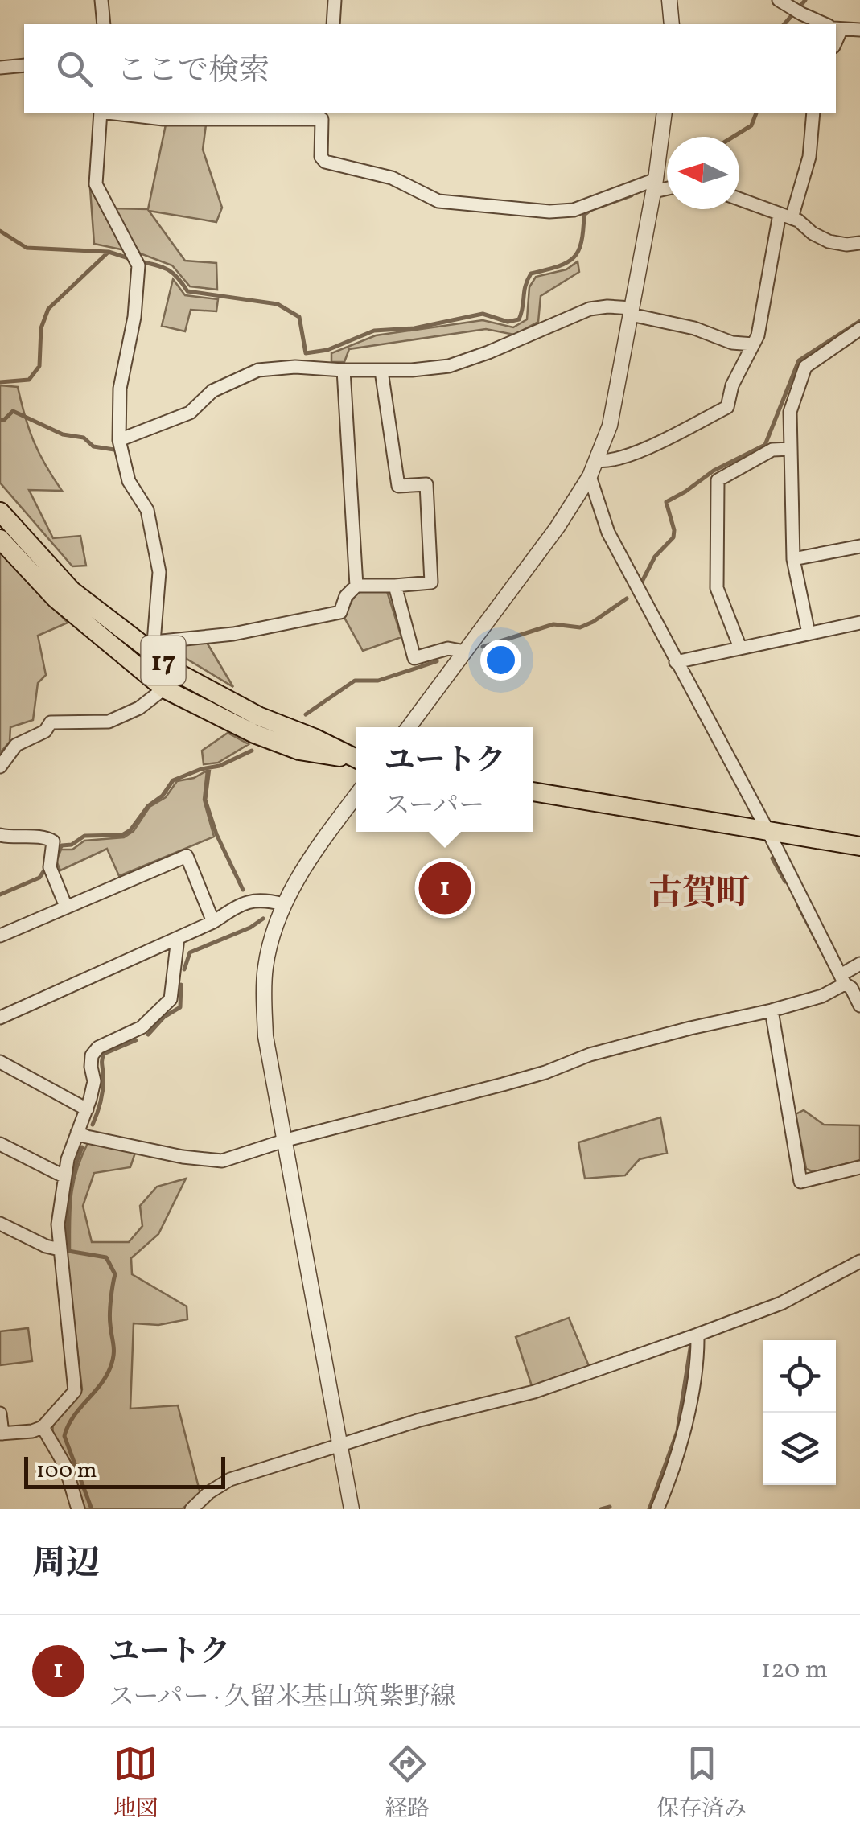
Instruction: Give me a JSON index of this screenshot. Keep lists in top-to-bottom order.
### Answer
{
  "streets": {
    "main road": ["17"]
  },
  "districts": ["古賀町"],
  "scale_bar": "100 m",
  "north": "left",
  "page": {
    "search": "ここで検索",
    "popup": ["ユートク", "スーパー"],
    "pins": "1",
    "scale": "100 m",
    "heading": "周辺",
    "list": [
      {
        "mark": "1",
        "name": "ユートク",
        "note": "スーパー · 久留米基山筑紫野線",
        "value": "120 m"
      }
    ],
    "nav": ["地図", "経路", "保存済み"]
  }
}
